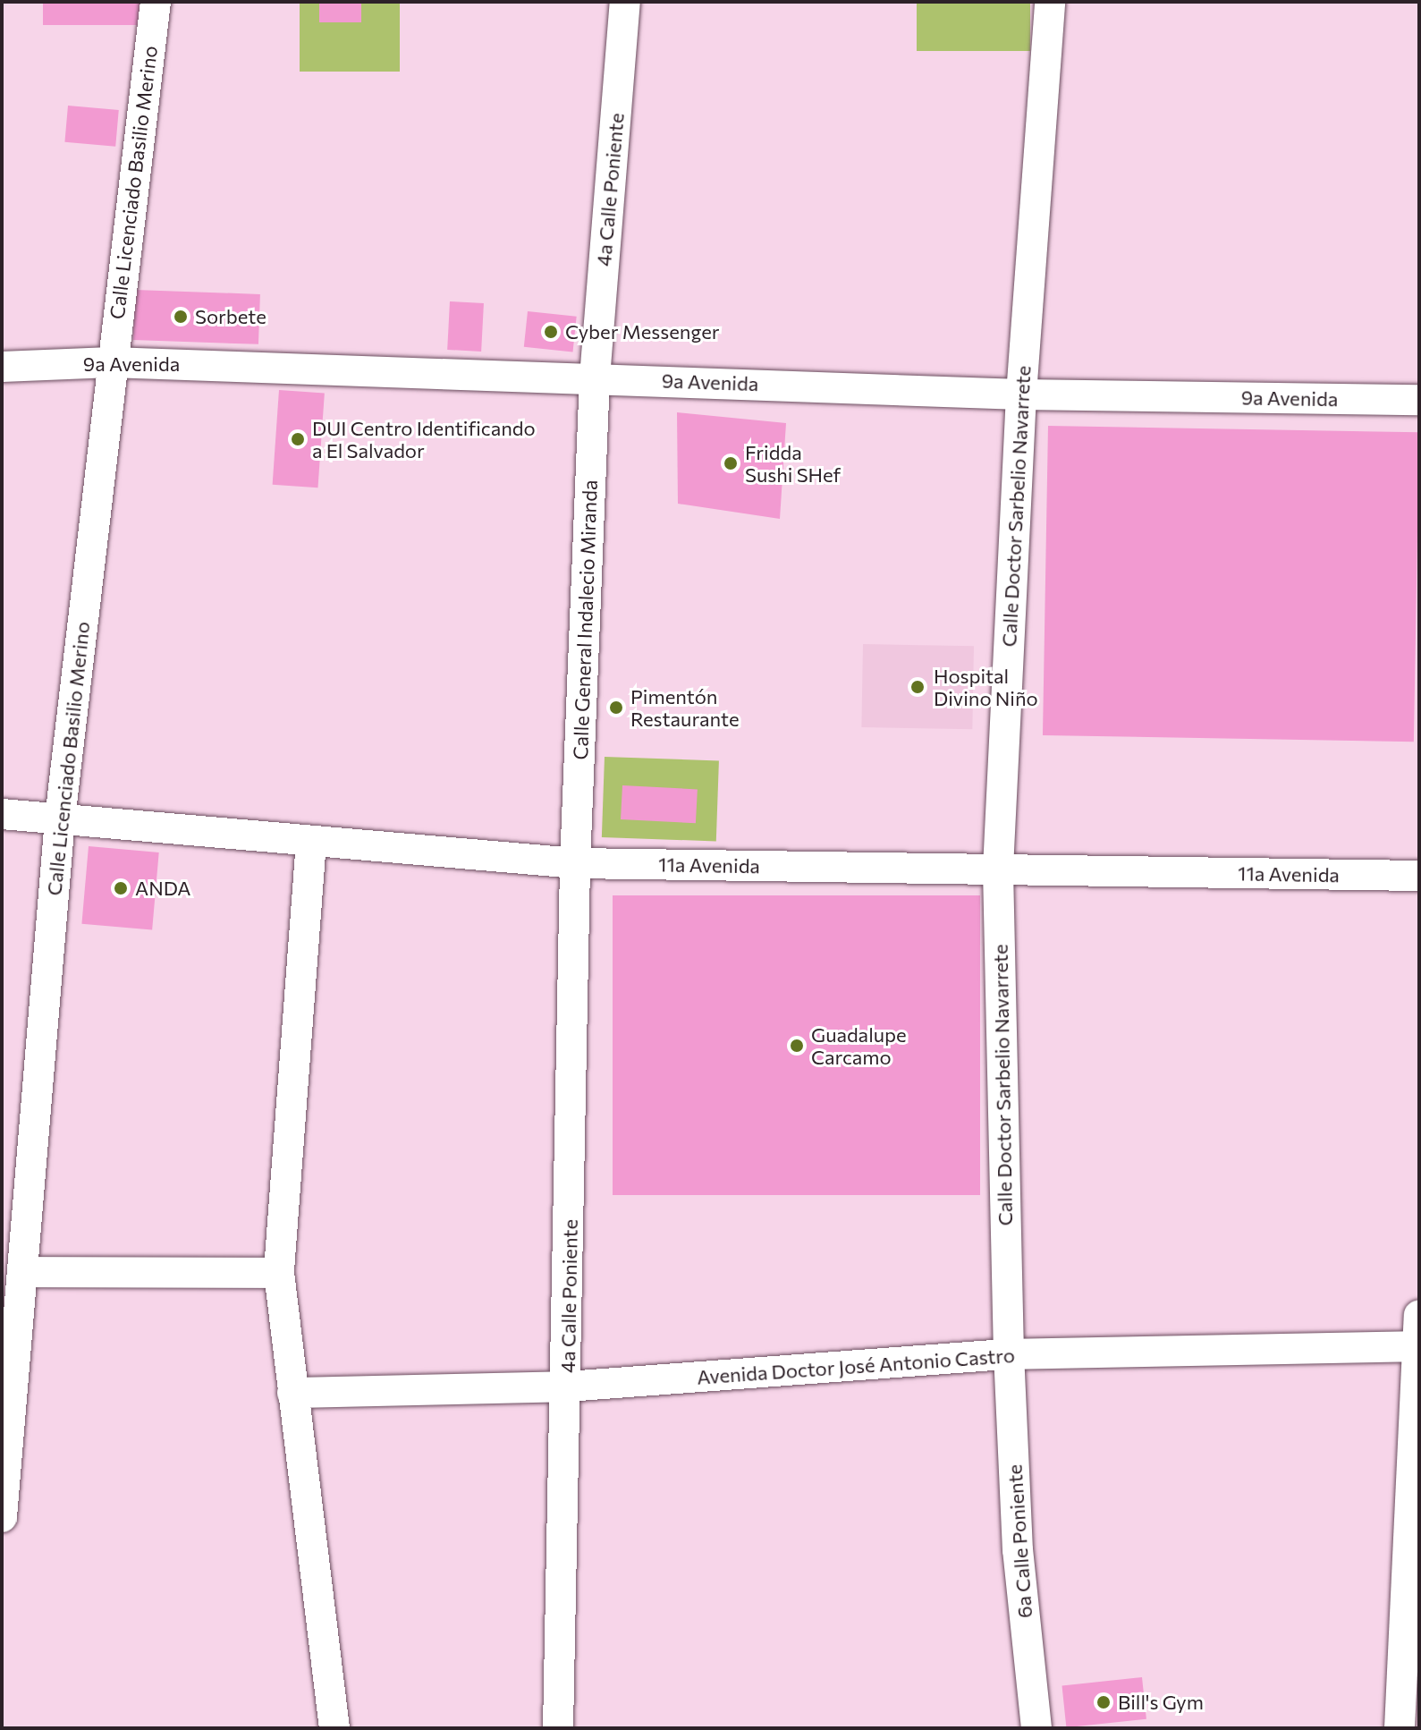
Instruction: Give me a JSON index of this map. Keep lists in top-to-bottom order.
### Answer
{
  "streets": {
    "street": [
      "Calle Licenciado Basilio Merino",
      "4a Calle Poniente",
      "9a Avenida",
      "Calle Doctor Sarbelio Navarrete",
      "Calle General Indalecio Miranda",
      "11a Avenida",
      "Avenida Doctor José Antonio Castro",
      "6a Calle Poniente"
    ]
  },
  "crossings": [
    ["Calle Licenciado Basilio Merino", "9a Avenida"],
    ["Calle Licenciado Basilio Merino", "11a Avenida"],
    ["4a Calle Poniente", "9a Avenida"],
    ["4a Calle Poniente", "Calle General Indalecio Miranda"],
    ["4a Calle Poniente", "11a Avenida"],
    ["4a Calle Poniente", "Avenida Doctor José Antonio Castro"],
    ["9a Avenida", "Calle Doctor Sarbelio Navarrete"],
    ["9a Avenida", "Calle General Indalecio Miranda"],
    ["Calle Doctor Sarbelio Navarrete", "11a Avenida"],
    ["Calle Doctor Sarbelio Navarrete", "Avenida Doctor José Antonio Castro"],
    ["Calle Doctor Sarbelio Navarrete", "6a Calle Poniente"],
    ["Calle General Indalecio Miranda", "11a Avenida"],
    ["Avenida Doctor José Antonio Castro", "6a Calle Poniente"]
  ],
  "places": [
    "Sorbete",
    "Cyber Messenger",
    "DUI Centro Identificando a El Salvador",
    "Fridda Sushi SHef",
    "Hospital Divino Niño",
    "Pimentón Restaurante",
    "ANDA",
    "Guadalupe Carcamo",
    "Bill's Gym"
  ]
}
